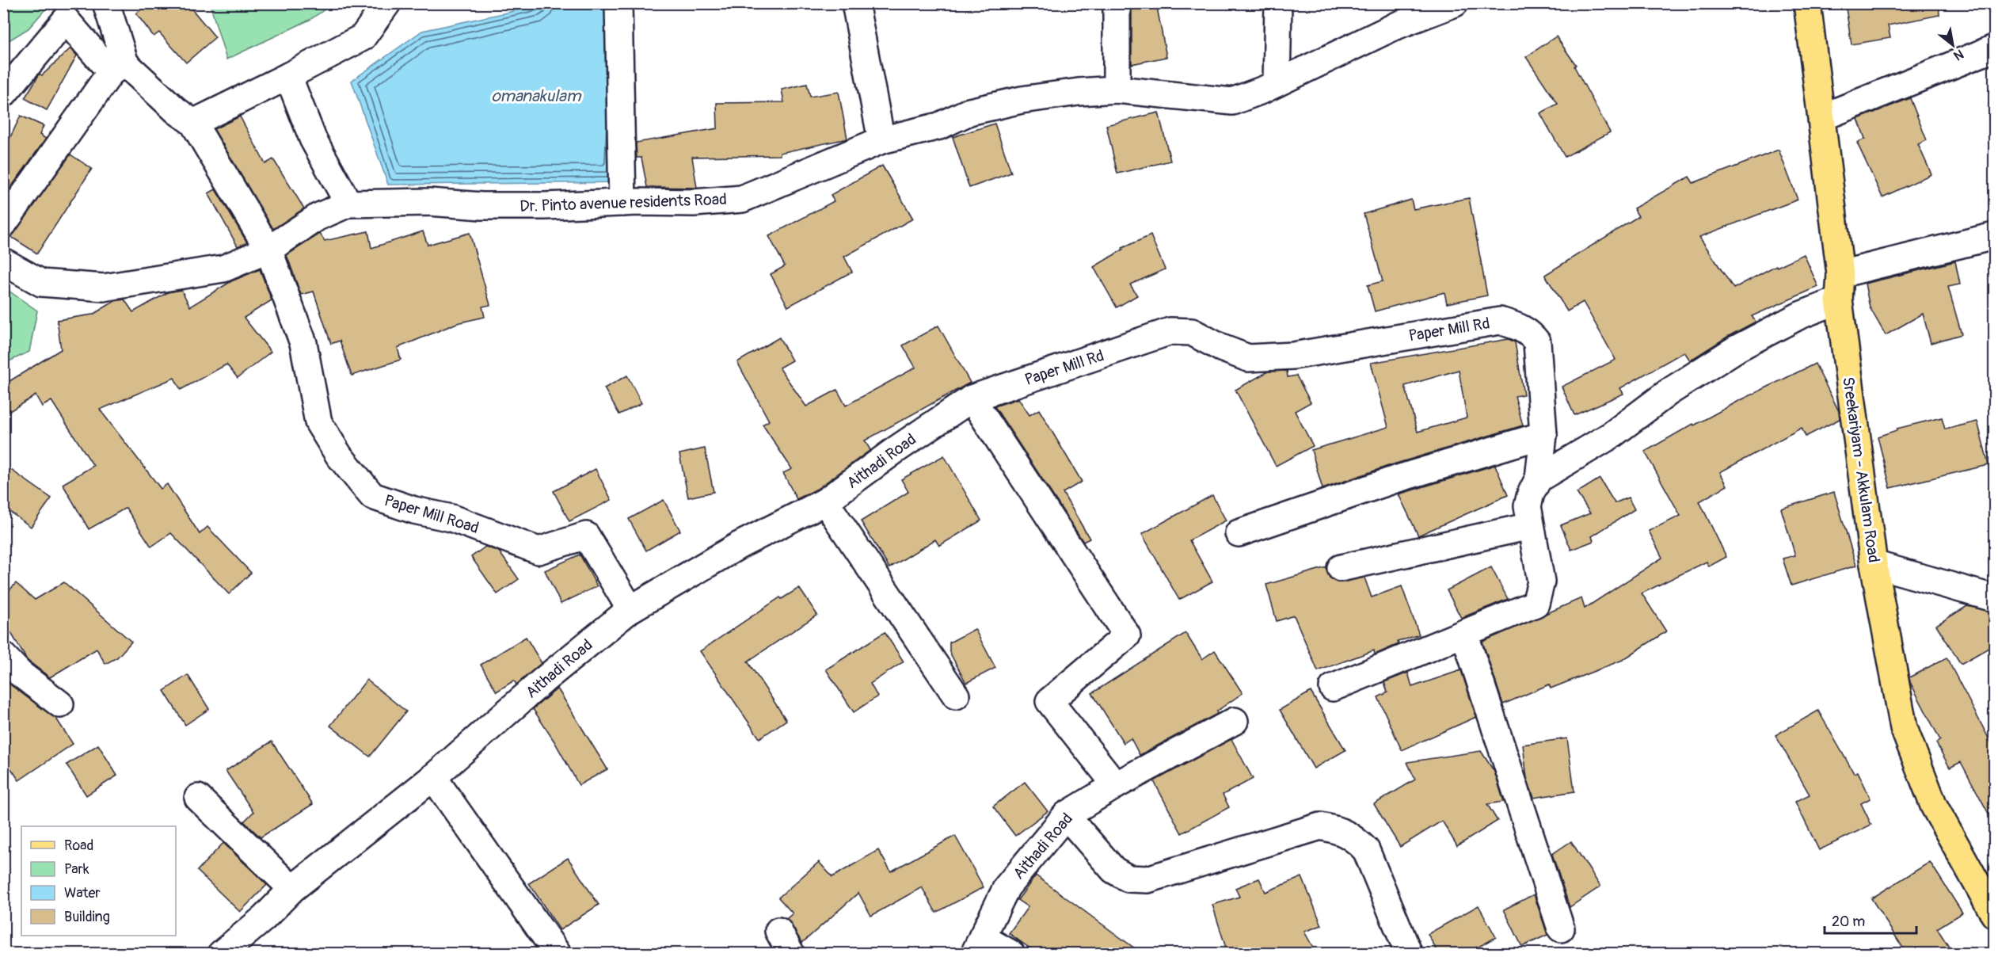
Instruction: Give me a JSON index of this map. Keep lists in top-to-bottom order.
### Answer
{
  "streets": {
    "main road": ["Sreekariyam - Akkulam Road"],
    "street": [
      "Dr. Pinto avenue residents Road",
      "Paper Mill Rd",
      "Aithadi Road",
      "Paper Mill Road"
    ]
  },
  "crossings": [
    ["Dr. Pinto avenue residents Road", "Paper Mill Road"],
    ["Paper Mill Rd", "Aithadi Road"],
    ["Aithadi Road", "Paper Mill Road"]
  ],
  "water": ["omanakulam"],
  "legend": [
    "Road",
    "Park",
    "Water",
    "Building"
  ],
  "scale_bar": "20 m",
  "north": "bottom right"
}
